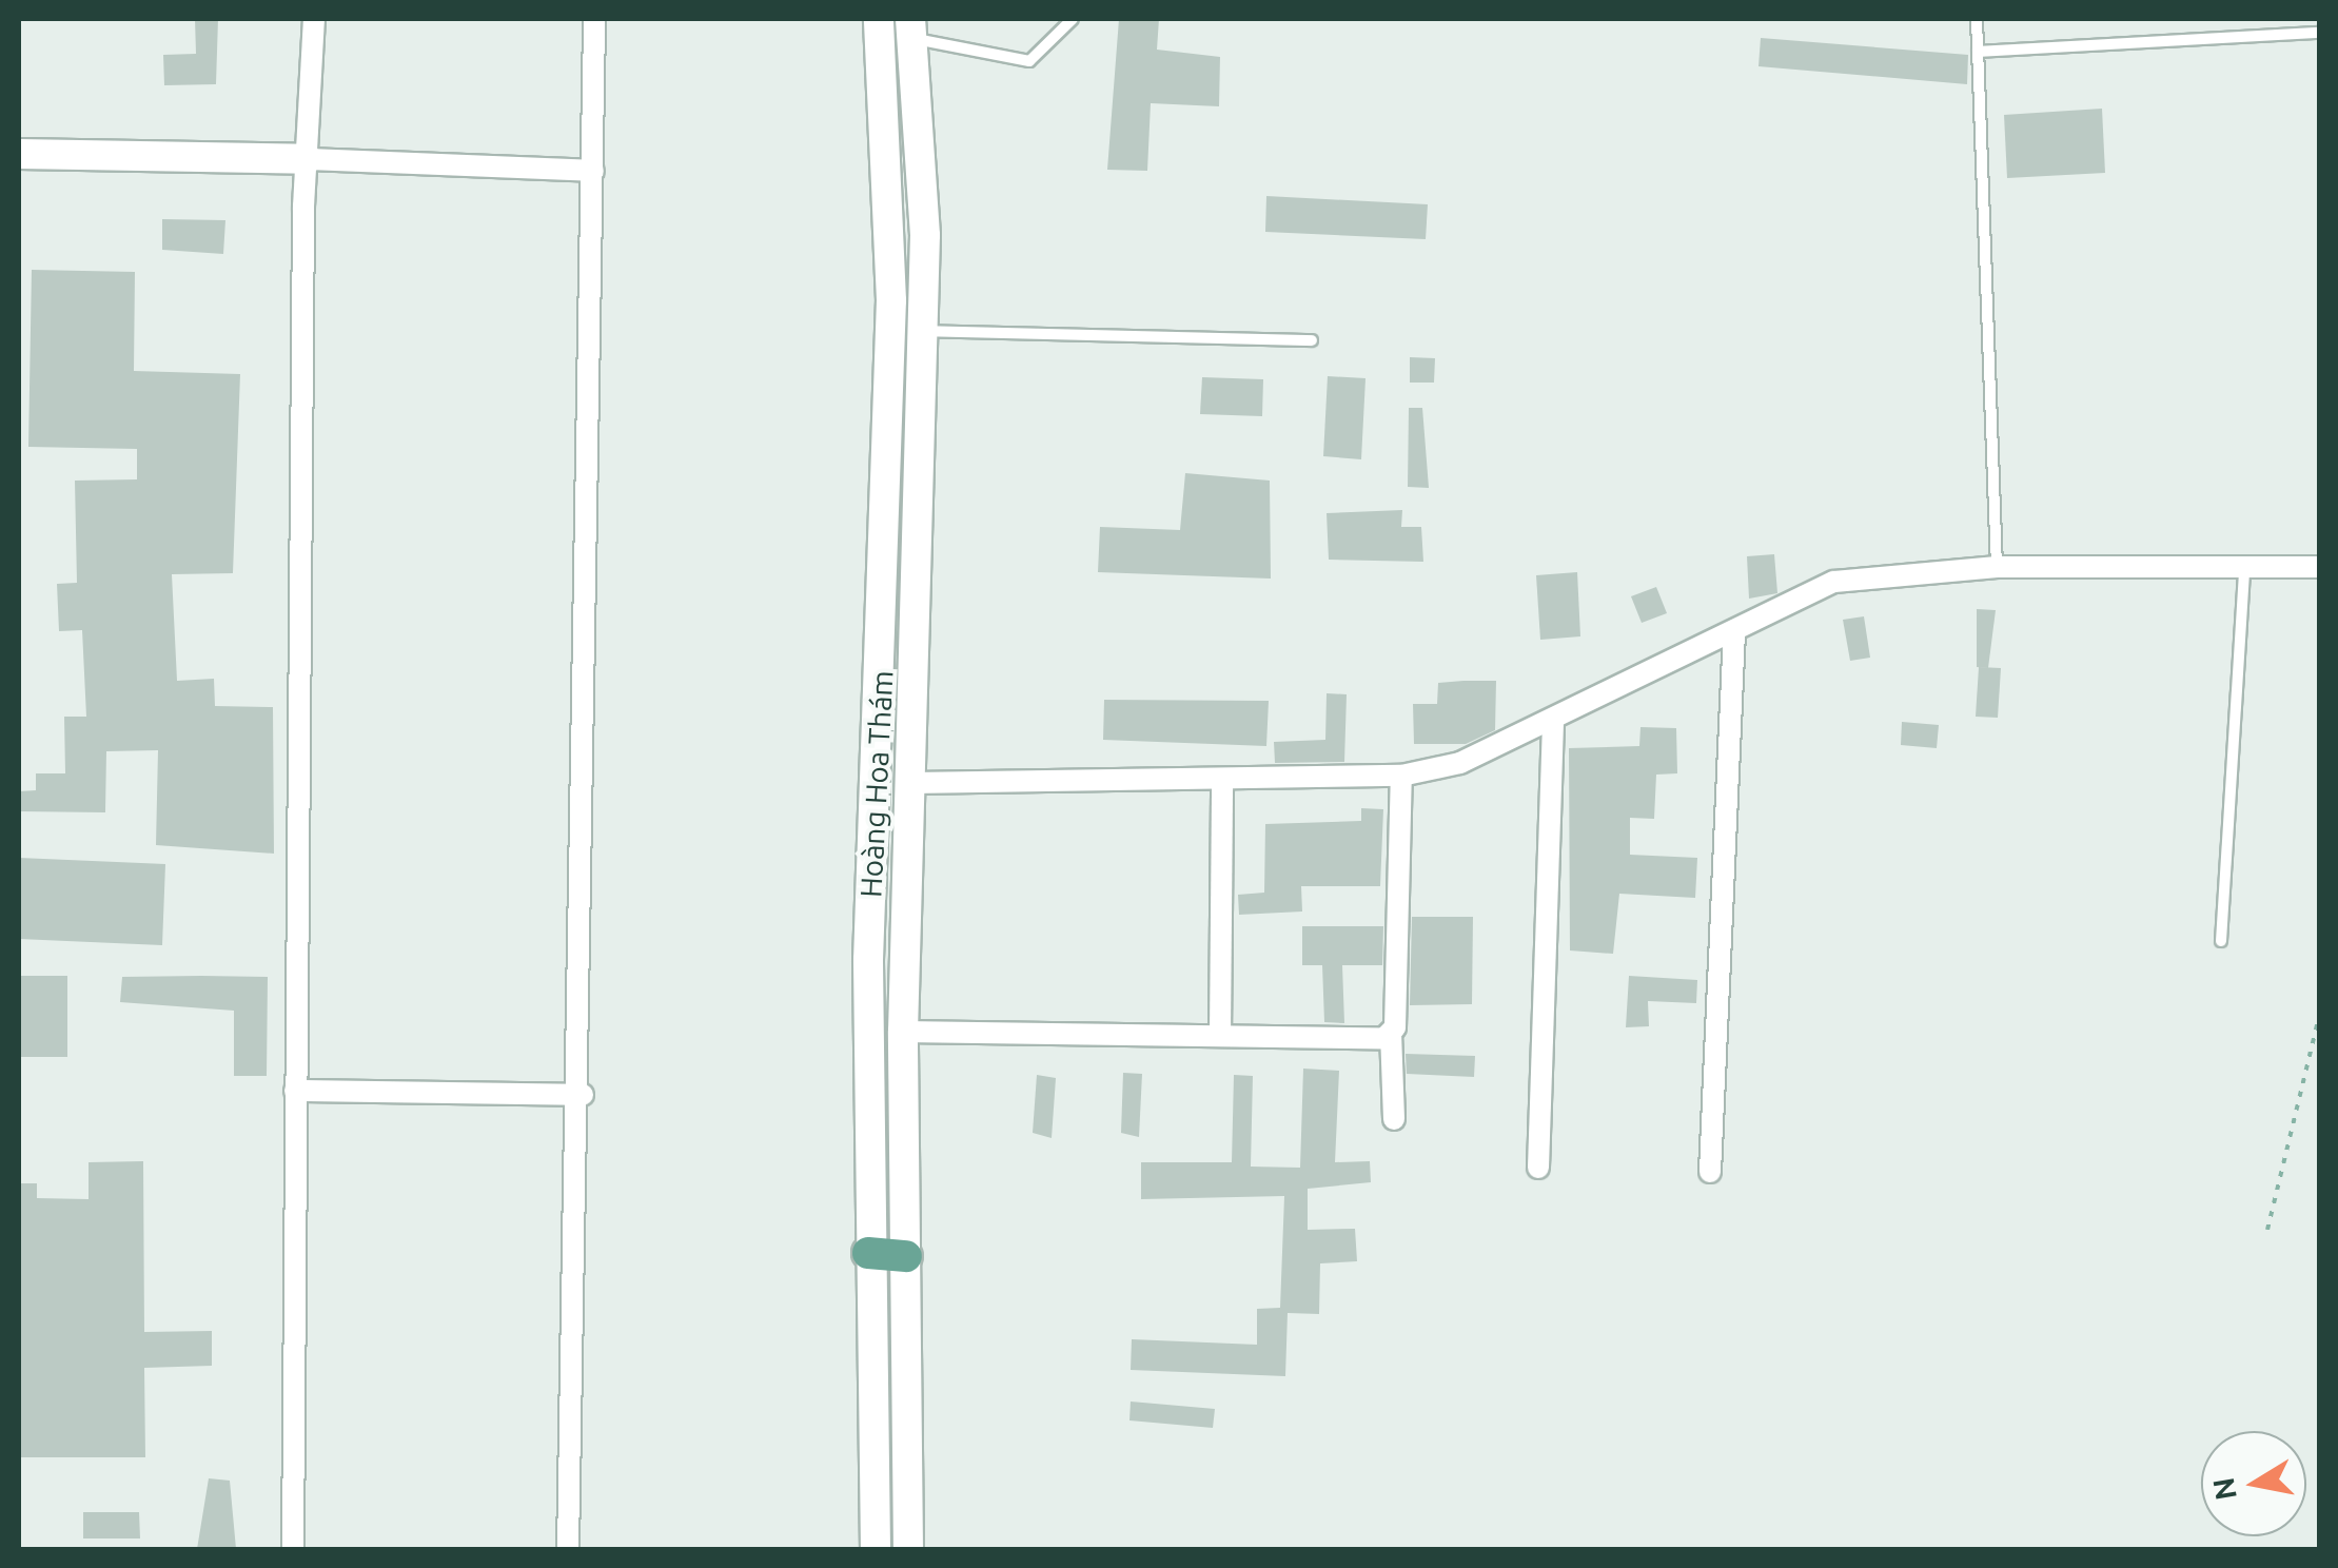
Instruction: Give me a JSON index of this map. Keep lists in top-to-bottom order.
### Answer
{
  "streets": {
    "main road": ["Hoàng Hoa Thám"]
  },
  "north": "left"
}
